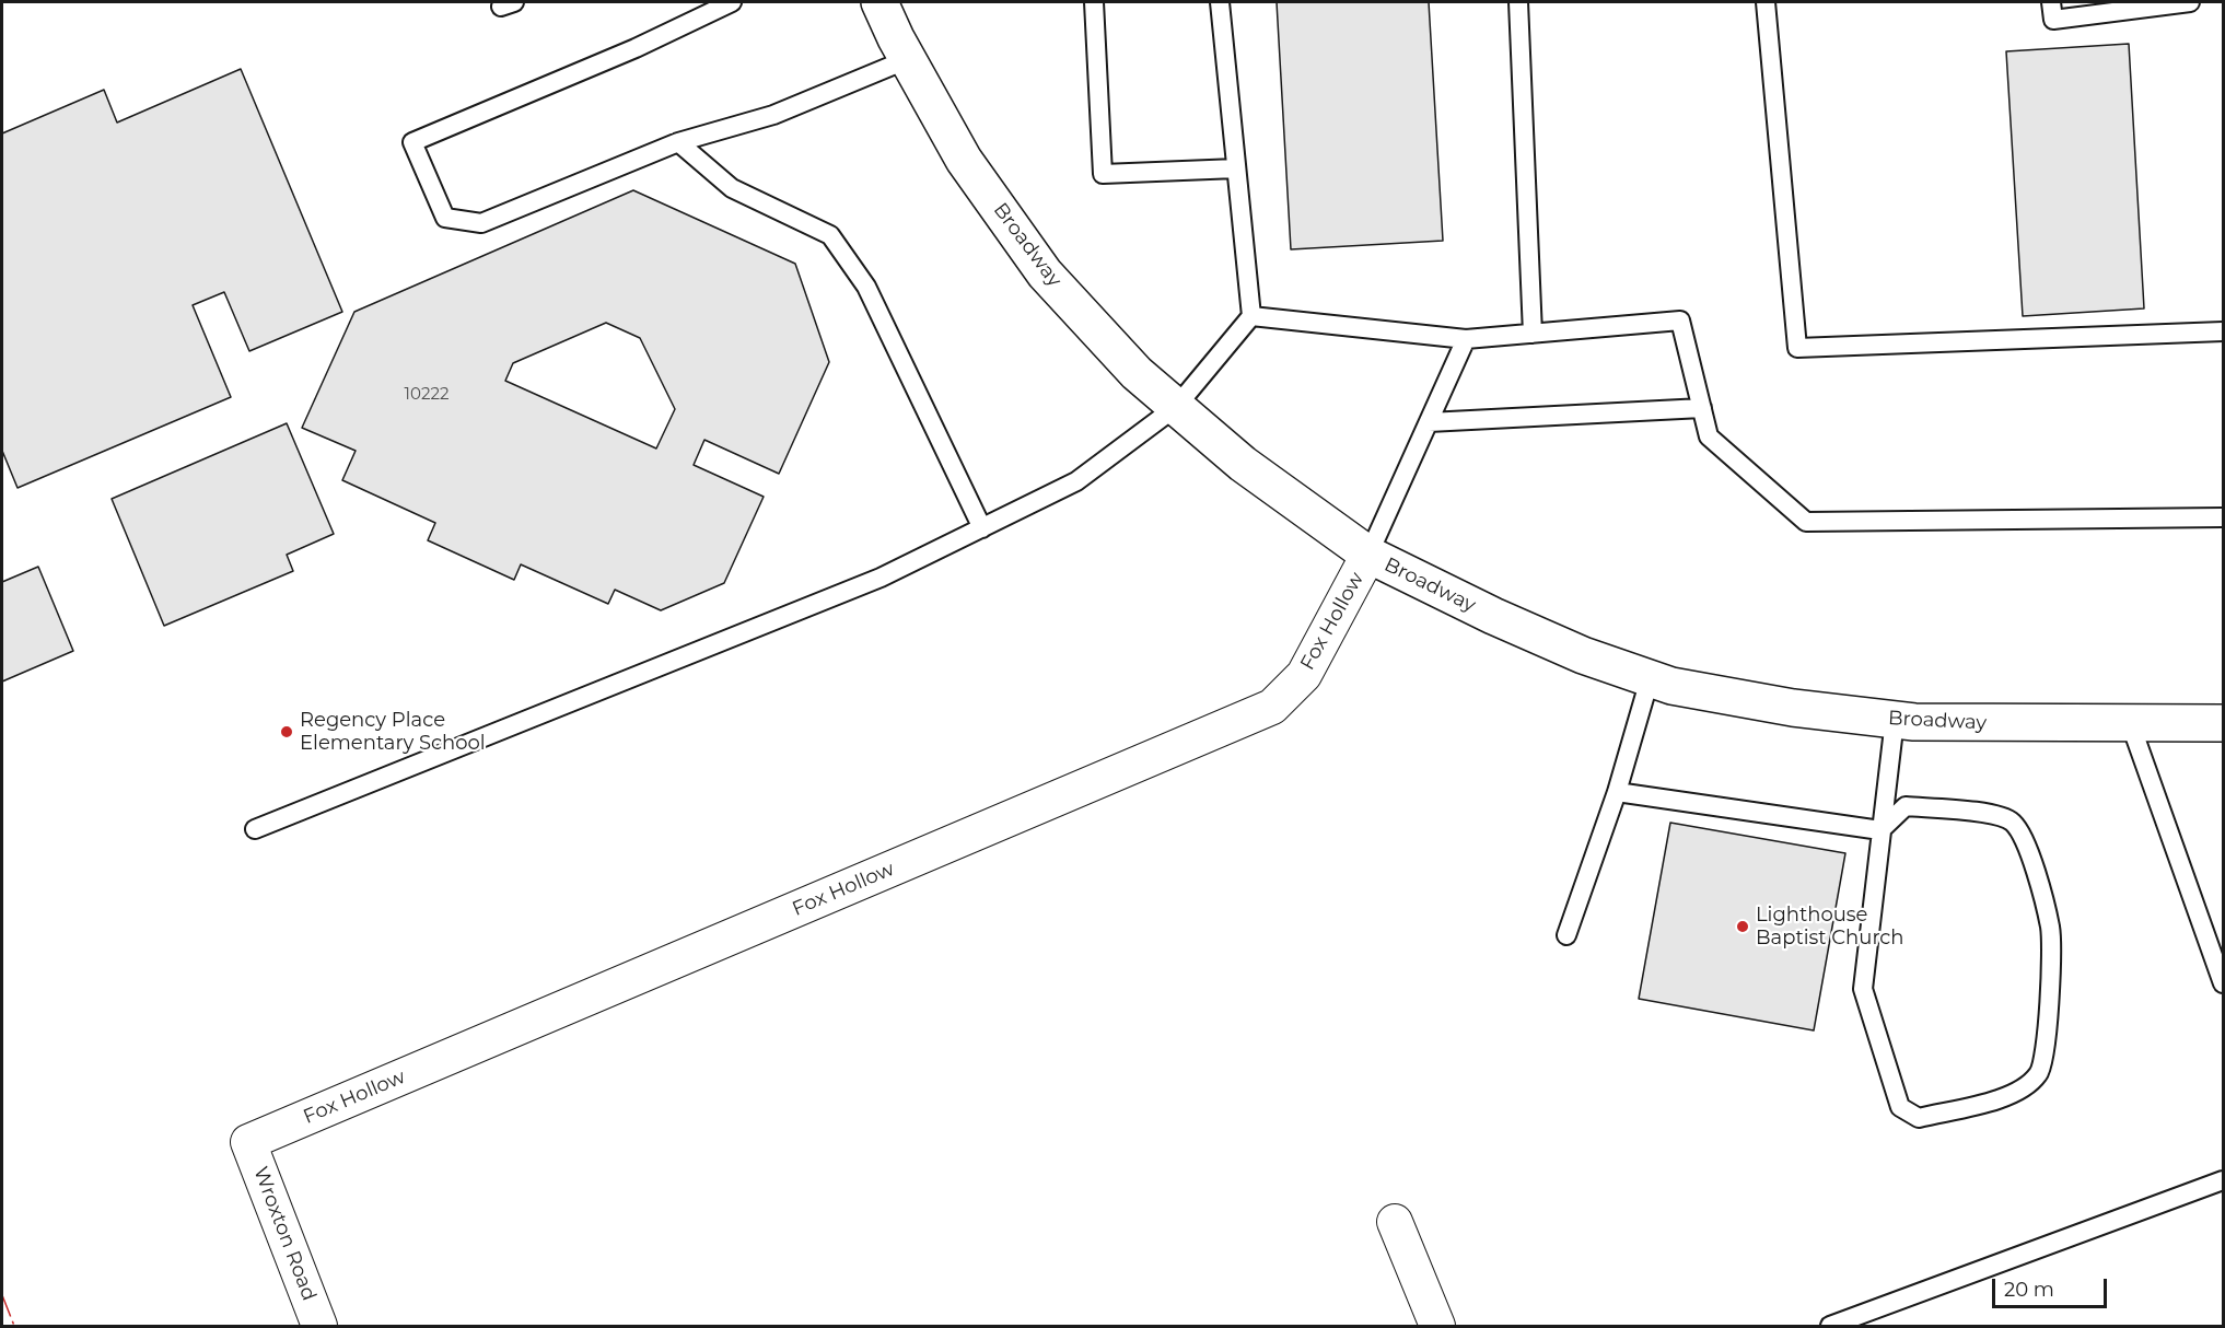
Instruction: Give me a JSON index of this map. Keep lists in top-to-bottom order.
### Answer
{
  "streets": {
    "main road": ["Broadway"],
    "street": ["Fox Hollow", "Wroxton Road"]
  },
  "crossings": [
    ["Broadway", "Fox Hollow"],
    ["Fox Hollow", "Wroxton Road"]
  ],
  "places": ["Regency Place Elementary School", "Lighthouse Baptist Church"],
  "house_numbers": ["10222"],
  "scale_bar": "20 m"
}
